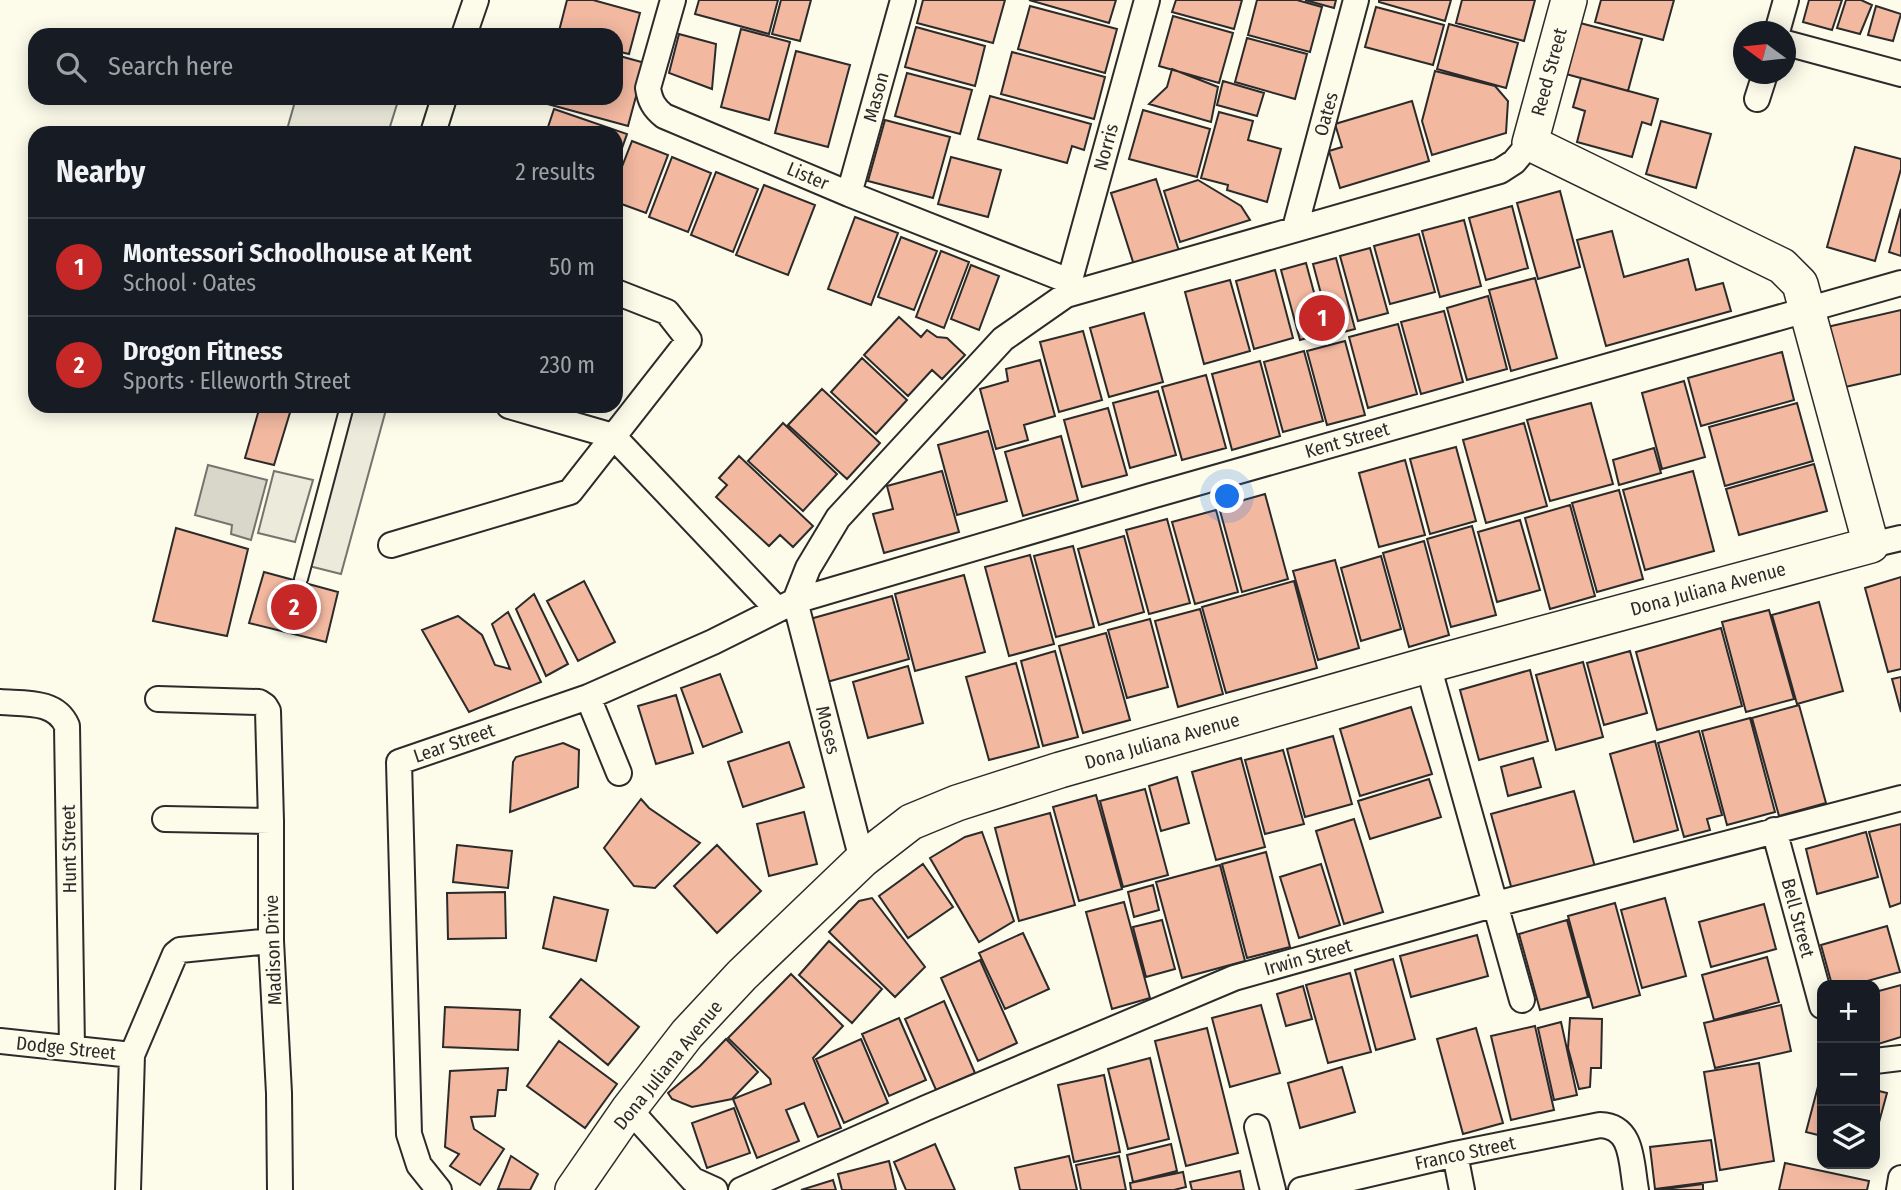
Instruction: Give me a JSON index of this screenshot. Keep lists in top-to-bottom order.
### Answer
{
  "streets": {
    "street": [
      "Reed Street",
      "Mason",
      "Oates",
      "Norris",
      "Lister",
      "Kent Street",
      "Dona Juliana Avenue",
      "Moses",
      "Lear Street",
      "Hunt Street",
      "Bell Street",
      "Madison Drive",
      "Irwin Street",
      "Dodge Street",
      "Franco Street"
    ]
  },
  "crossings": [
    ["Mason", "Lister"],
    ["Norris", "Lister"],
    ["Kent Street", "Moses"],
    ["Kent Street", "Lear Street"],
    ["Dona Juliana Avenue", "Moses"],
    ["Moses", "Lear Street"],
    ["Hunt Street", "Dodge Street"],
    ["Bell Street", "Irwin Street"]
  ],
  "north": "left",
  "page": {
    "search": "Search here",
    "heading": ["Nearby", "2 results"],
    "list": [
      {
        "mark": "1",
        "name": "Montessori Schoolhouse at Kent",
        "note": "School · Oates",
        "value": "50 m"
      },
      {
        "mark": "2",
        "name": "Drogon Fitness",
        "note": "Sports · Elleworth Street",
        "value": "230 m"
      }
    ],
    "pins": ["1", "2"],
    "map_buttons": ["+", "−"]
  }
}
